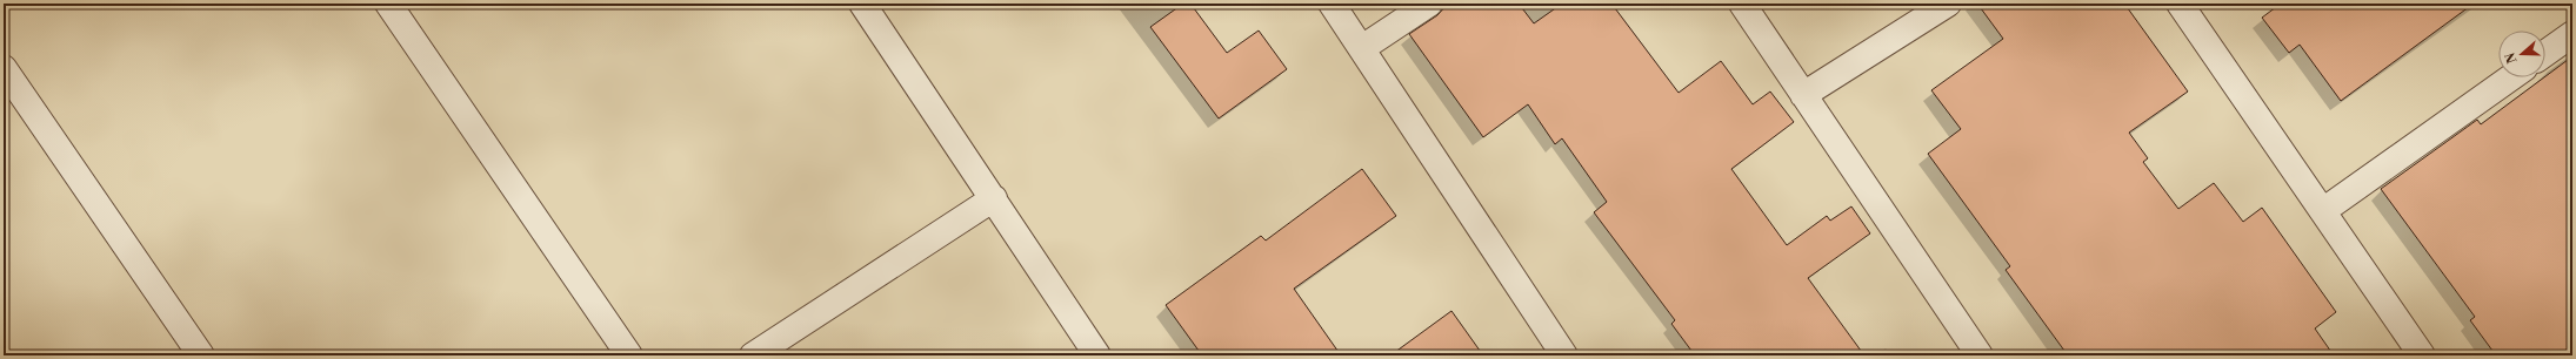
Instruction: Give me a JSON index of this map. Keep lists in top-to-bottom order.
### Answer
{
  "north": "left"
}
